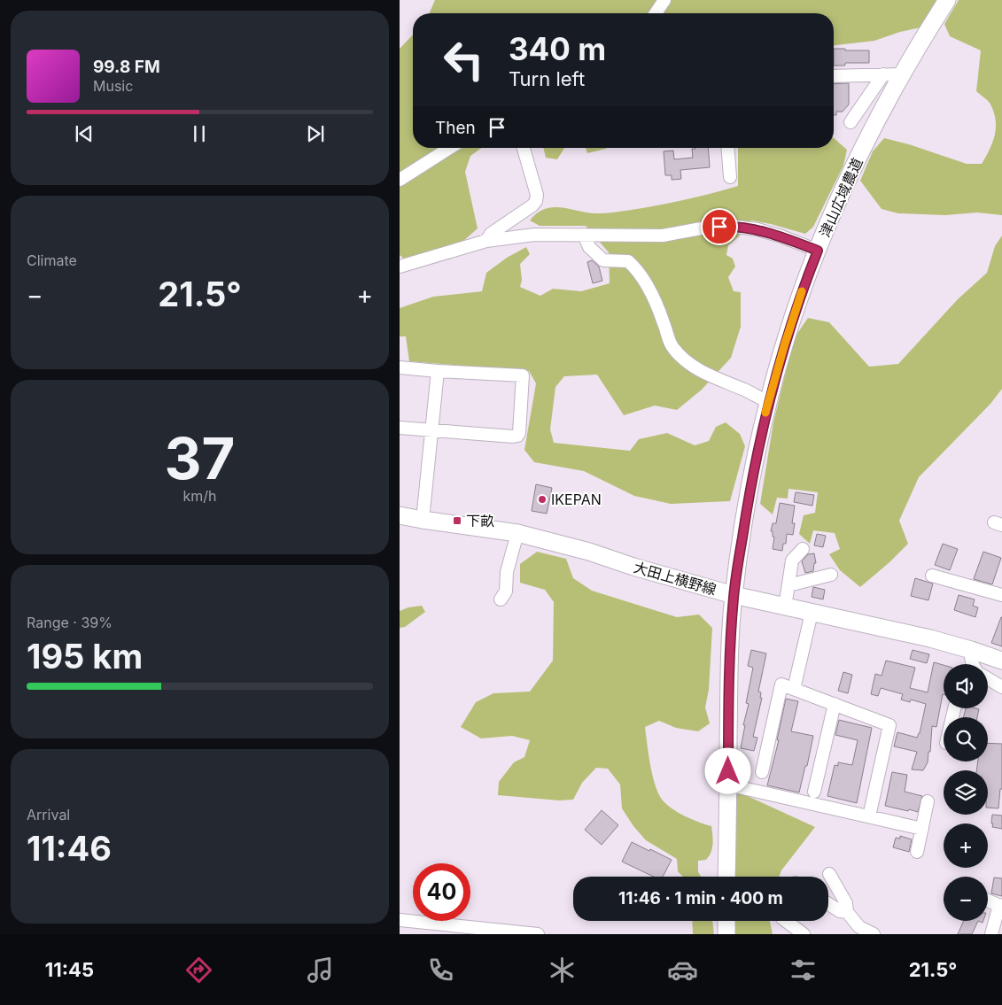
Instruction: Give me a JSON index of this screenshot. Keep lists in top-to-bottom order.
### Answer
{
  "streets": {
    "street": ["津山広域農道", "大田上横野線"]
  },
  "crossings": [
    ["津山広域農道", "大田上横野線"]
  ],
  "places": {
    "other": ["IKEPAN"],
    "transit": ["下畝"]
  },
  "page": {
    "turn": ["340 m", "Turn left"],
    "song": ["99.8 FM", "Music"],
    "then": "Then",
    "tile": [
      "Climate",
      ["37", "km/h"],
      ["Range · 39%", "195 km"],
      ["Arrival", "11:46"]
    ],
    "heat": ["−", "21.5°", "+"],
    "map_buttons": ["+", "−"],
    "limit": "40",
    "trip": "11:46 · 1 min · 400 m",
    "tabs": ["11:45", "21.5°"]
  }
}
